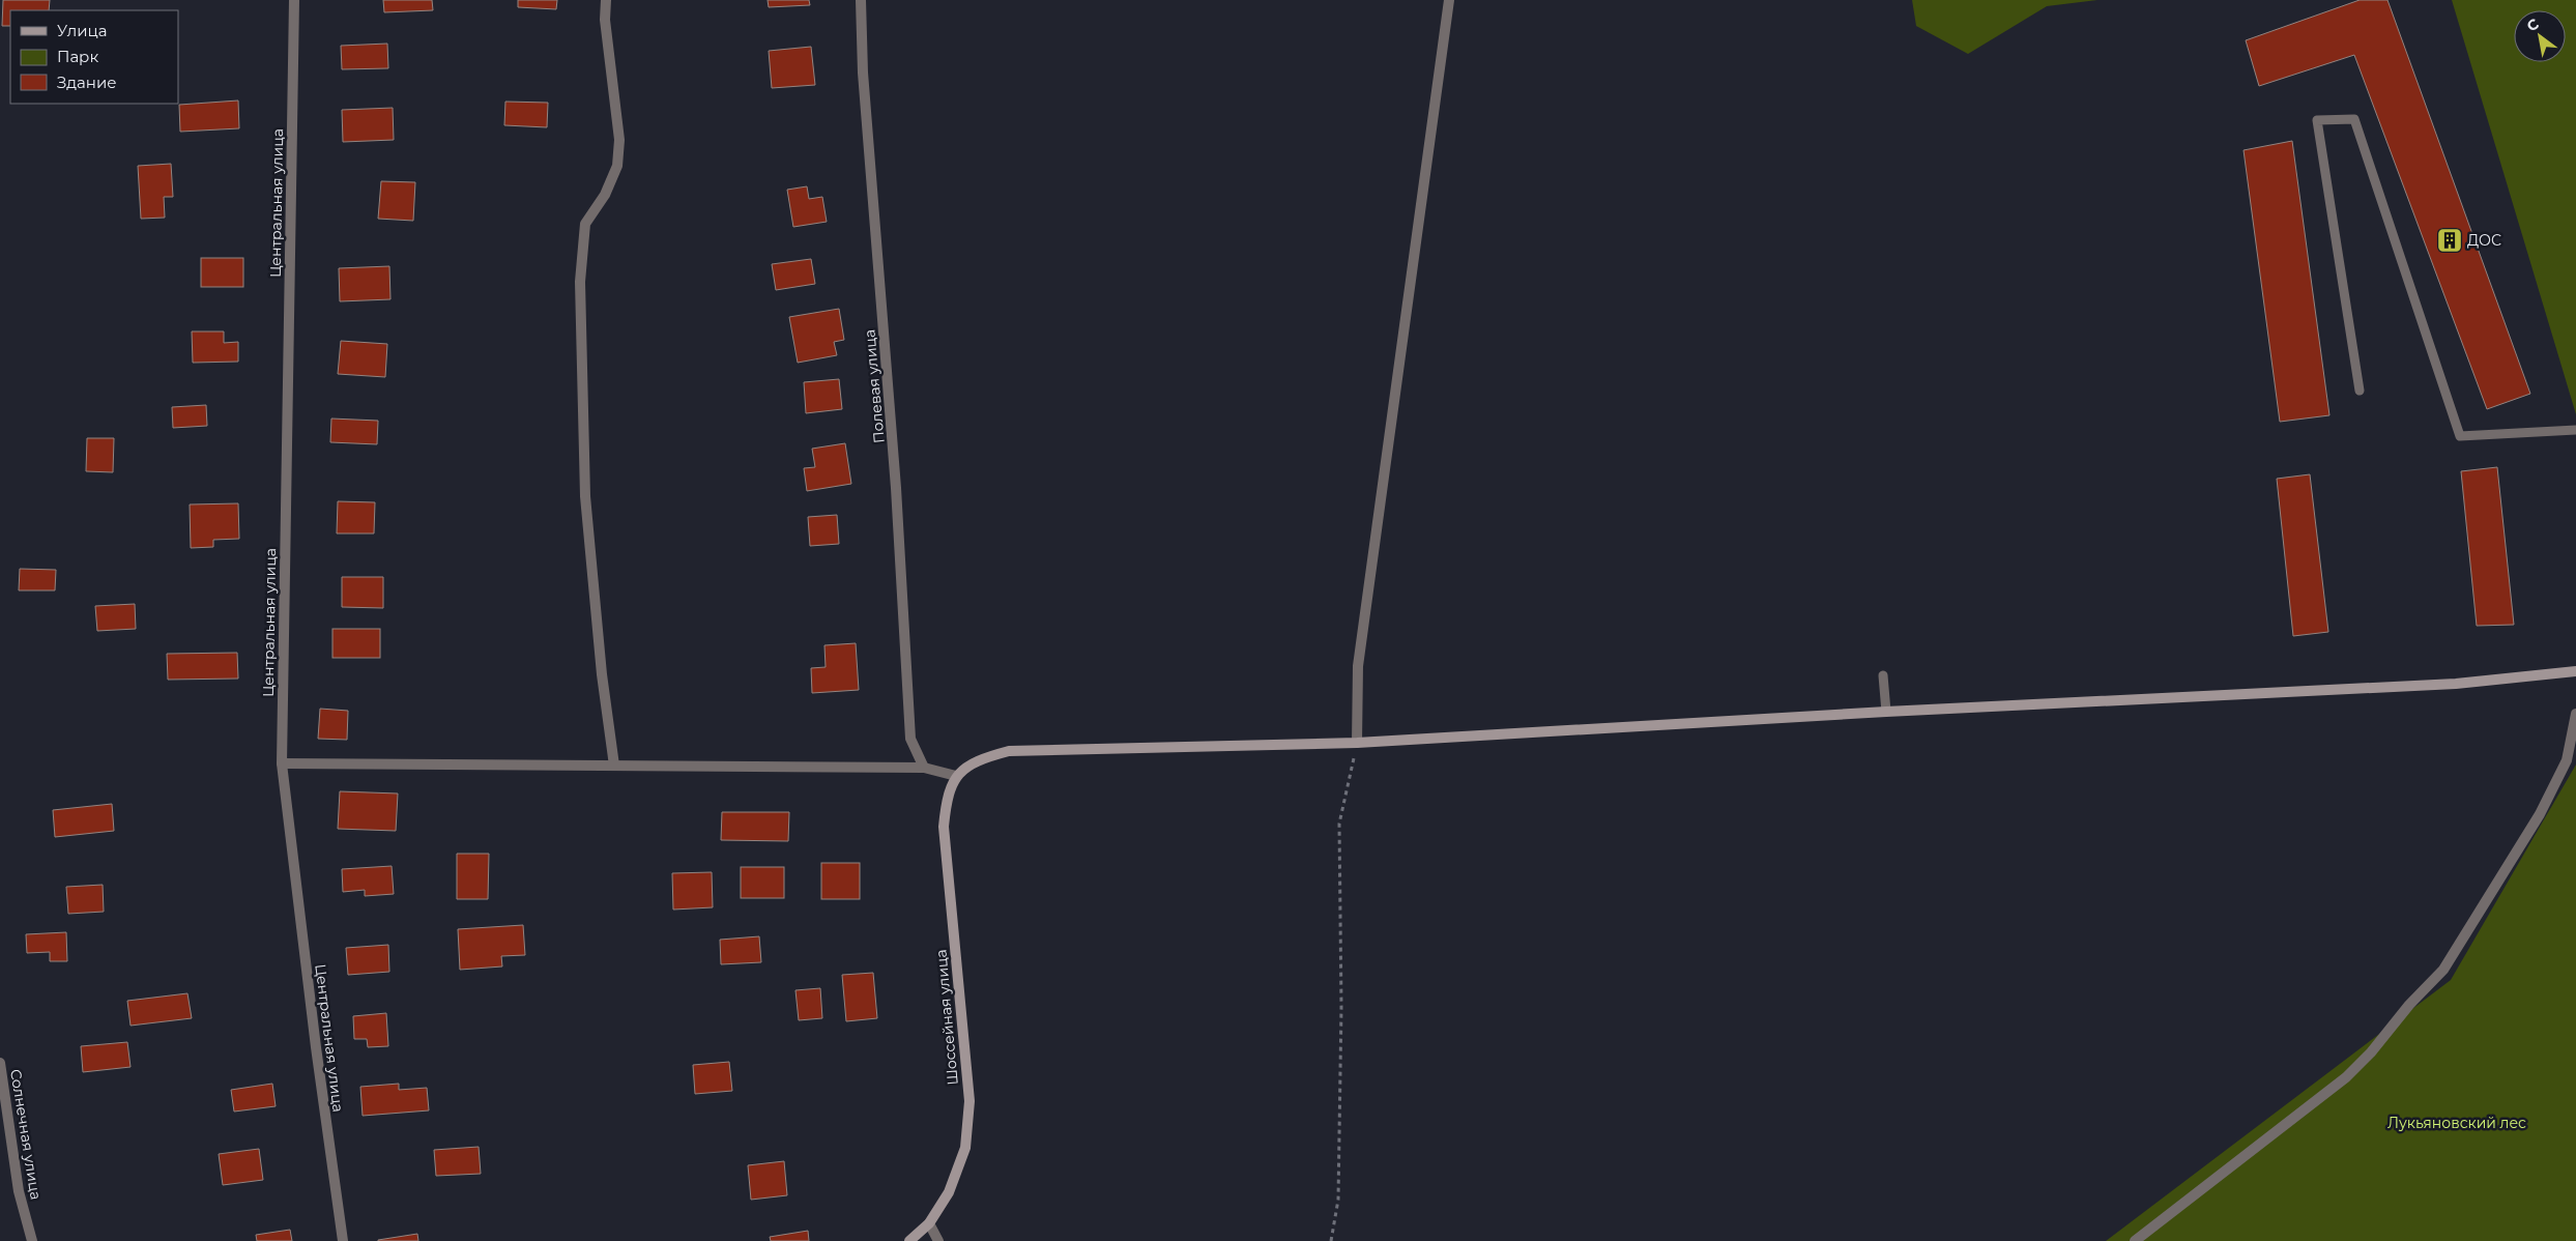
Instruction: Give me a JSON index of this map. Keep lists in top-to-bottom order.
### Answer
{
  "streets": {
    "main road": ["Шоссейная улица"],
    "street": ["Центральная улица", "Полевая улица", "Солнечная улица"]
  },
  "parks": ["Лукьяновский лес"],
  "places": {
    "building": ["ДОС"]
  },
  "legend": ["Улица", "Парк", "Здание"],
  "north": "top left"
}
